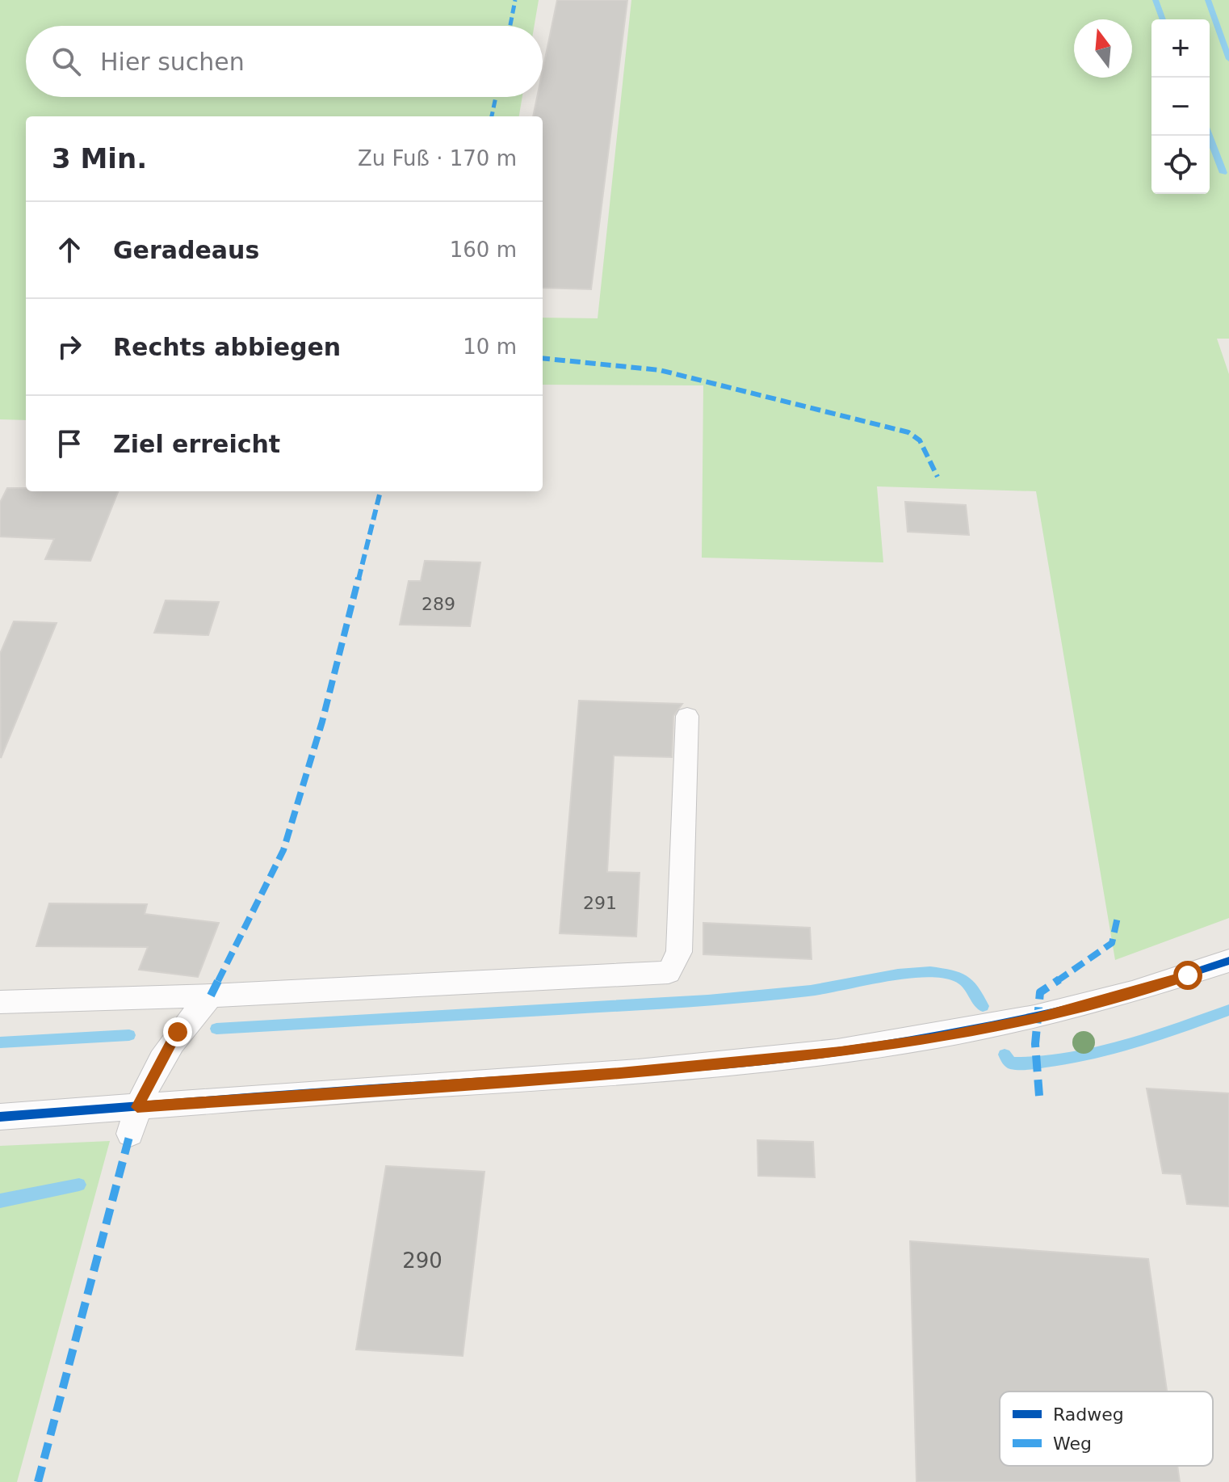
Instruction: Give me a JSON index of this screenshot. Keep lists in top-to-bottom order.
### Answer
{
  "house_numbers": ["289", "291", "290"],
  "legend": ["Radweg", "Weg"],
  "north": "top",
  "page": {
    "map_buttons": ["+", "−"],
    "search": "Hier suchen",
    "heading": ["3 Min.", "Zu Fuß · 170 m"],
    "list": [
      ["Geradeaus", "160 m"],
      ["Rechts abbiegen", "10 m"],
      "Ziel erreicht"
    ]
  }
}
